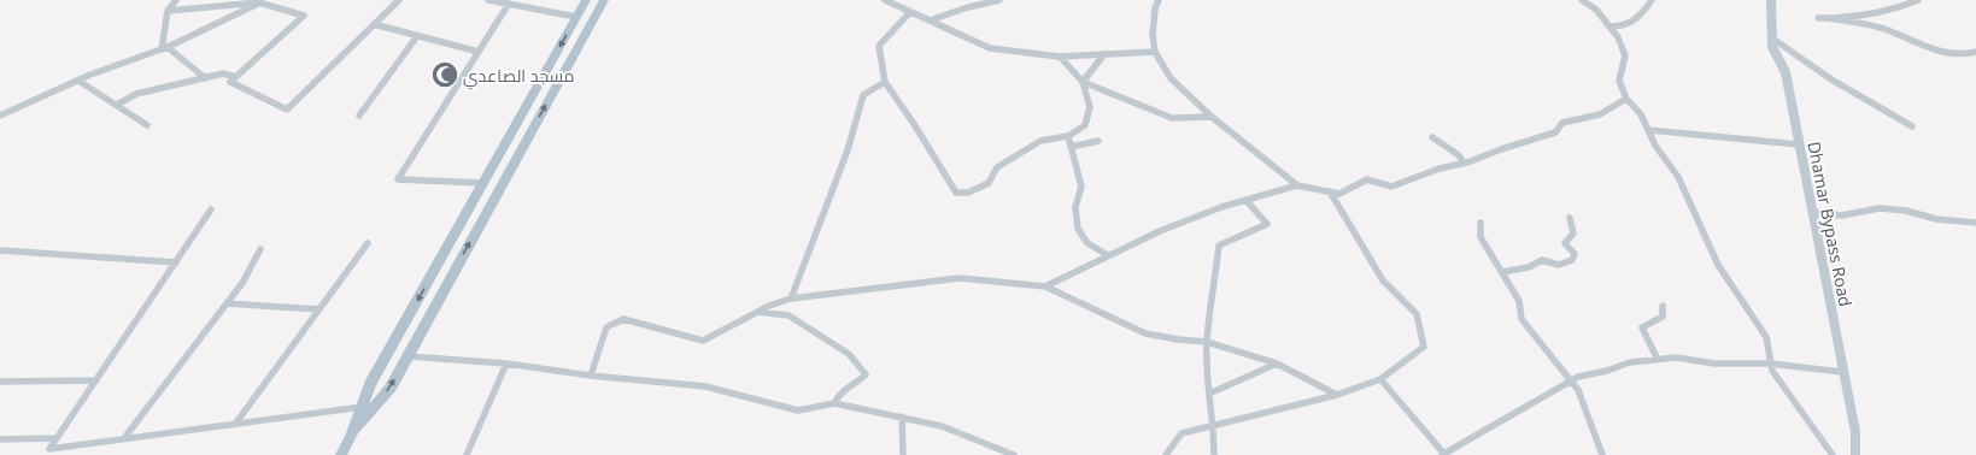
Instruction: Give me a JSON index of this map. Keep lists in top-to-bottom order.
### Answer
{
  "streets": {
    "main road": ["Dhamar Bypass Road"]
  },
  "places": {
    "mosque": ["مسجد الصاعدي"]
  }
}
